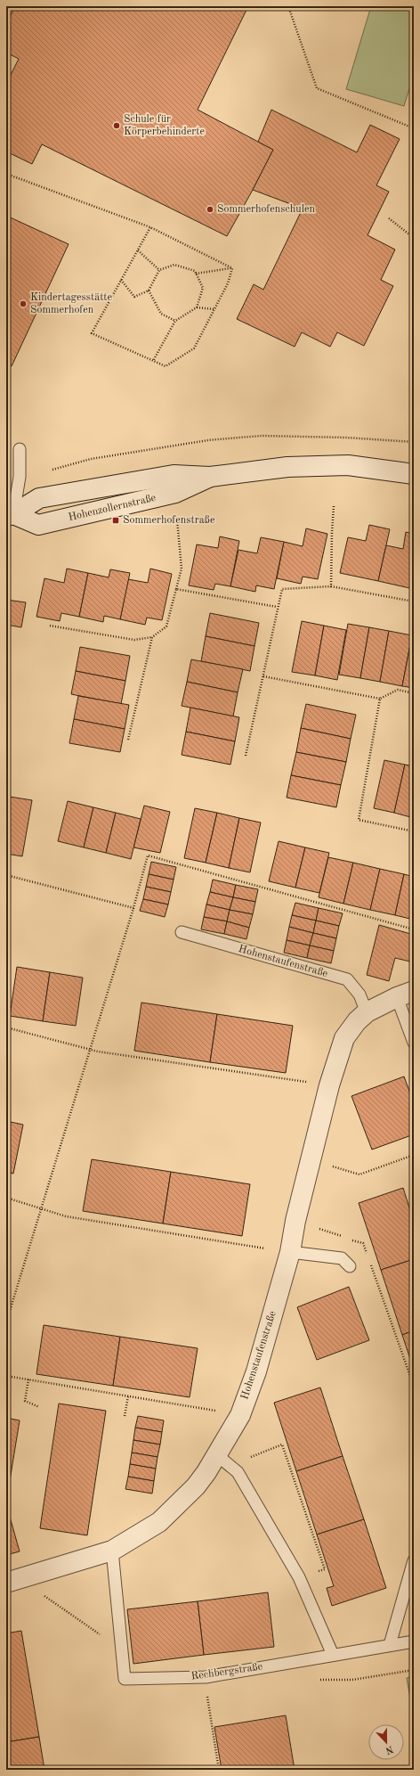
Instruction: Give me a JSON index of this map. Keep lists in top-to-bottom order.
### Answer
{
  "streets": {
    "street": ["Hohenzollernstraße", "Hohenstaufenstraße"],
    "lane": ["Rechbergstraße"]
  },
  "crossings": [
    ["Hohenstaufenstraße", "Rechbergstraße"]
  ],
  "places": {
    "other": ["Schule für Körperbehinderte", "Sommerhofenschulen", "Kindertagesstätte Sommerhofen"],
    "transit": ["Sommerhofenstraße"]
  },
  "north": "bottom"
}
